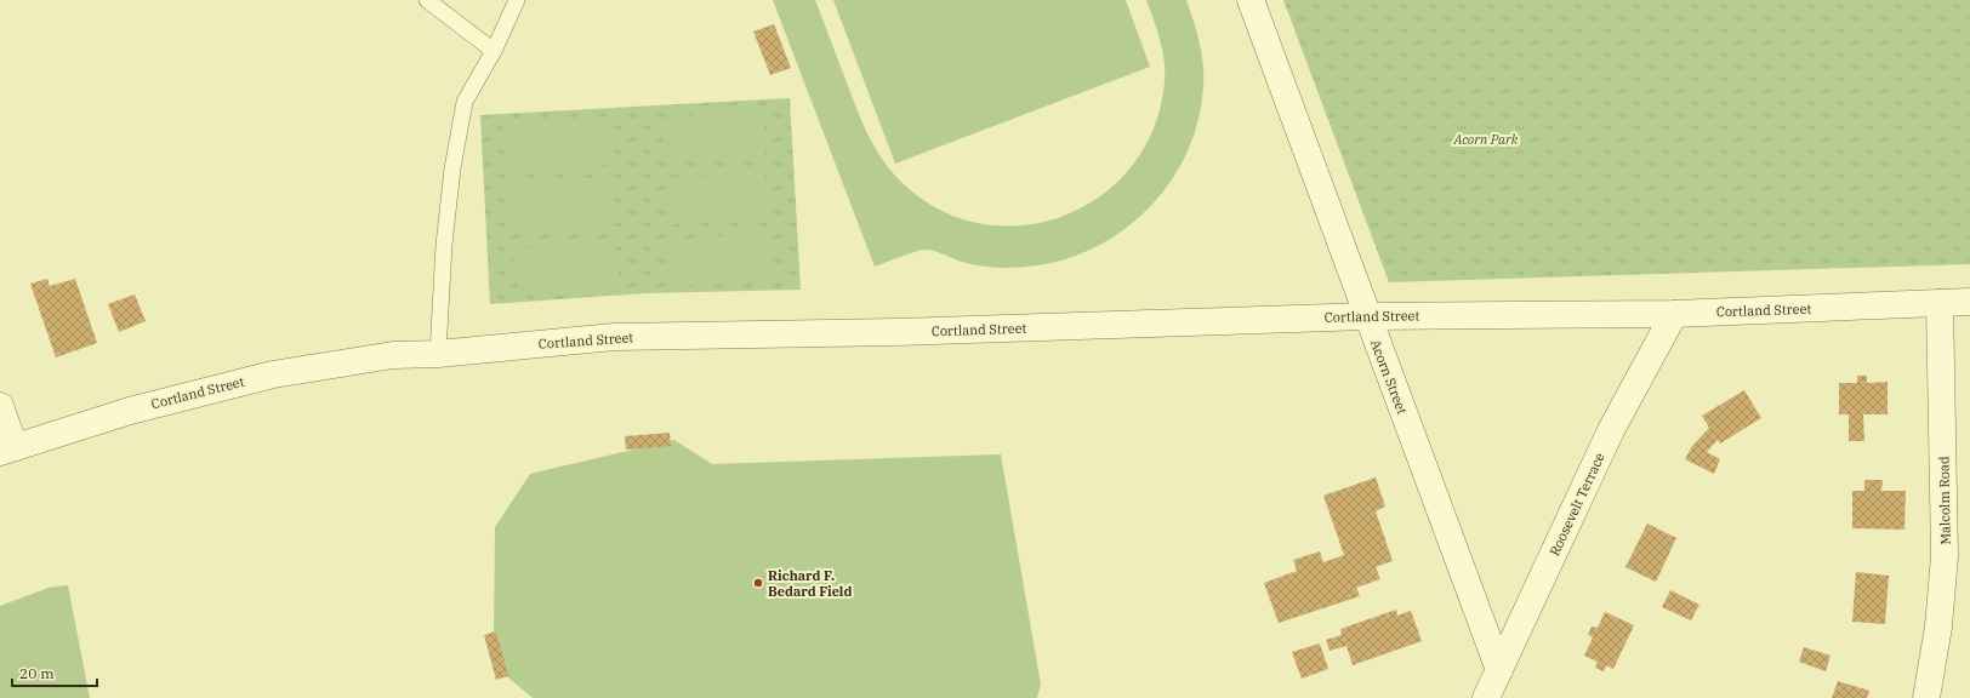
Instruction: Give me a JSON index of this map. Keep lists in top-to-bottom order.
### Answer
{
  "streets": {
    "street": [
      "Cortland Street",
      "Acorn Street",
      "Malcolm Road",
      "Roosevelt Terrace"
    ]
  },
  "crossings": [
    ["Cortland Street", "Acorn Street"],
    ["Cortland Street", "Malcolm Road"],
    ["Cortland Street", "Roosevelt Terrace"],
    ["Acorn Street", "Roosevelt Terrace"]
  ],
  "parks": ["Acorn Park"],
  "places": ["Richard F. Bedard Field"],
  "scale_bar": "20 m"
}
